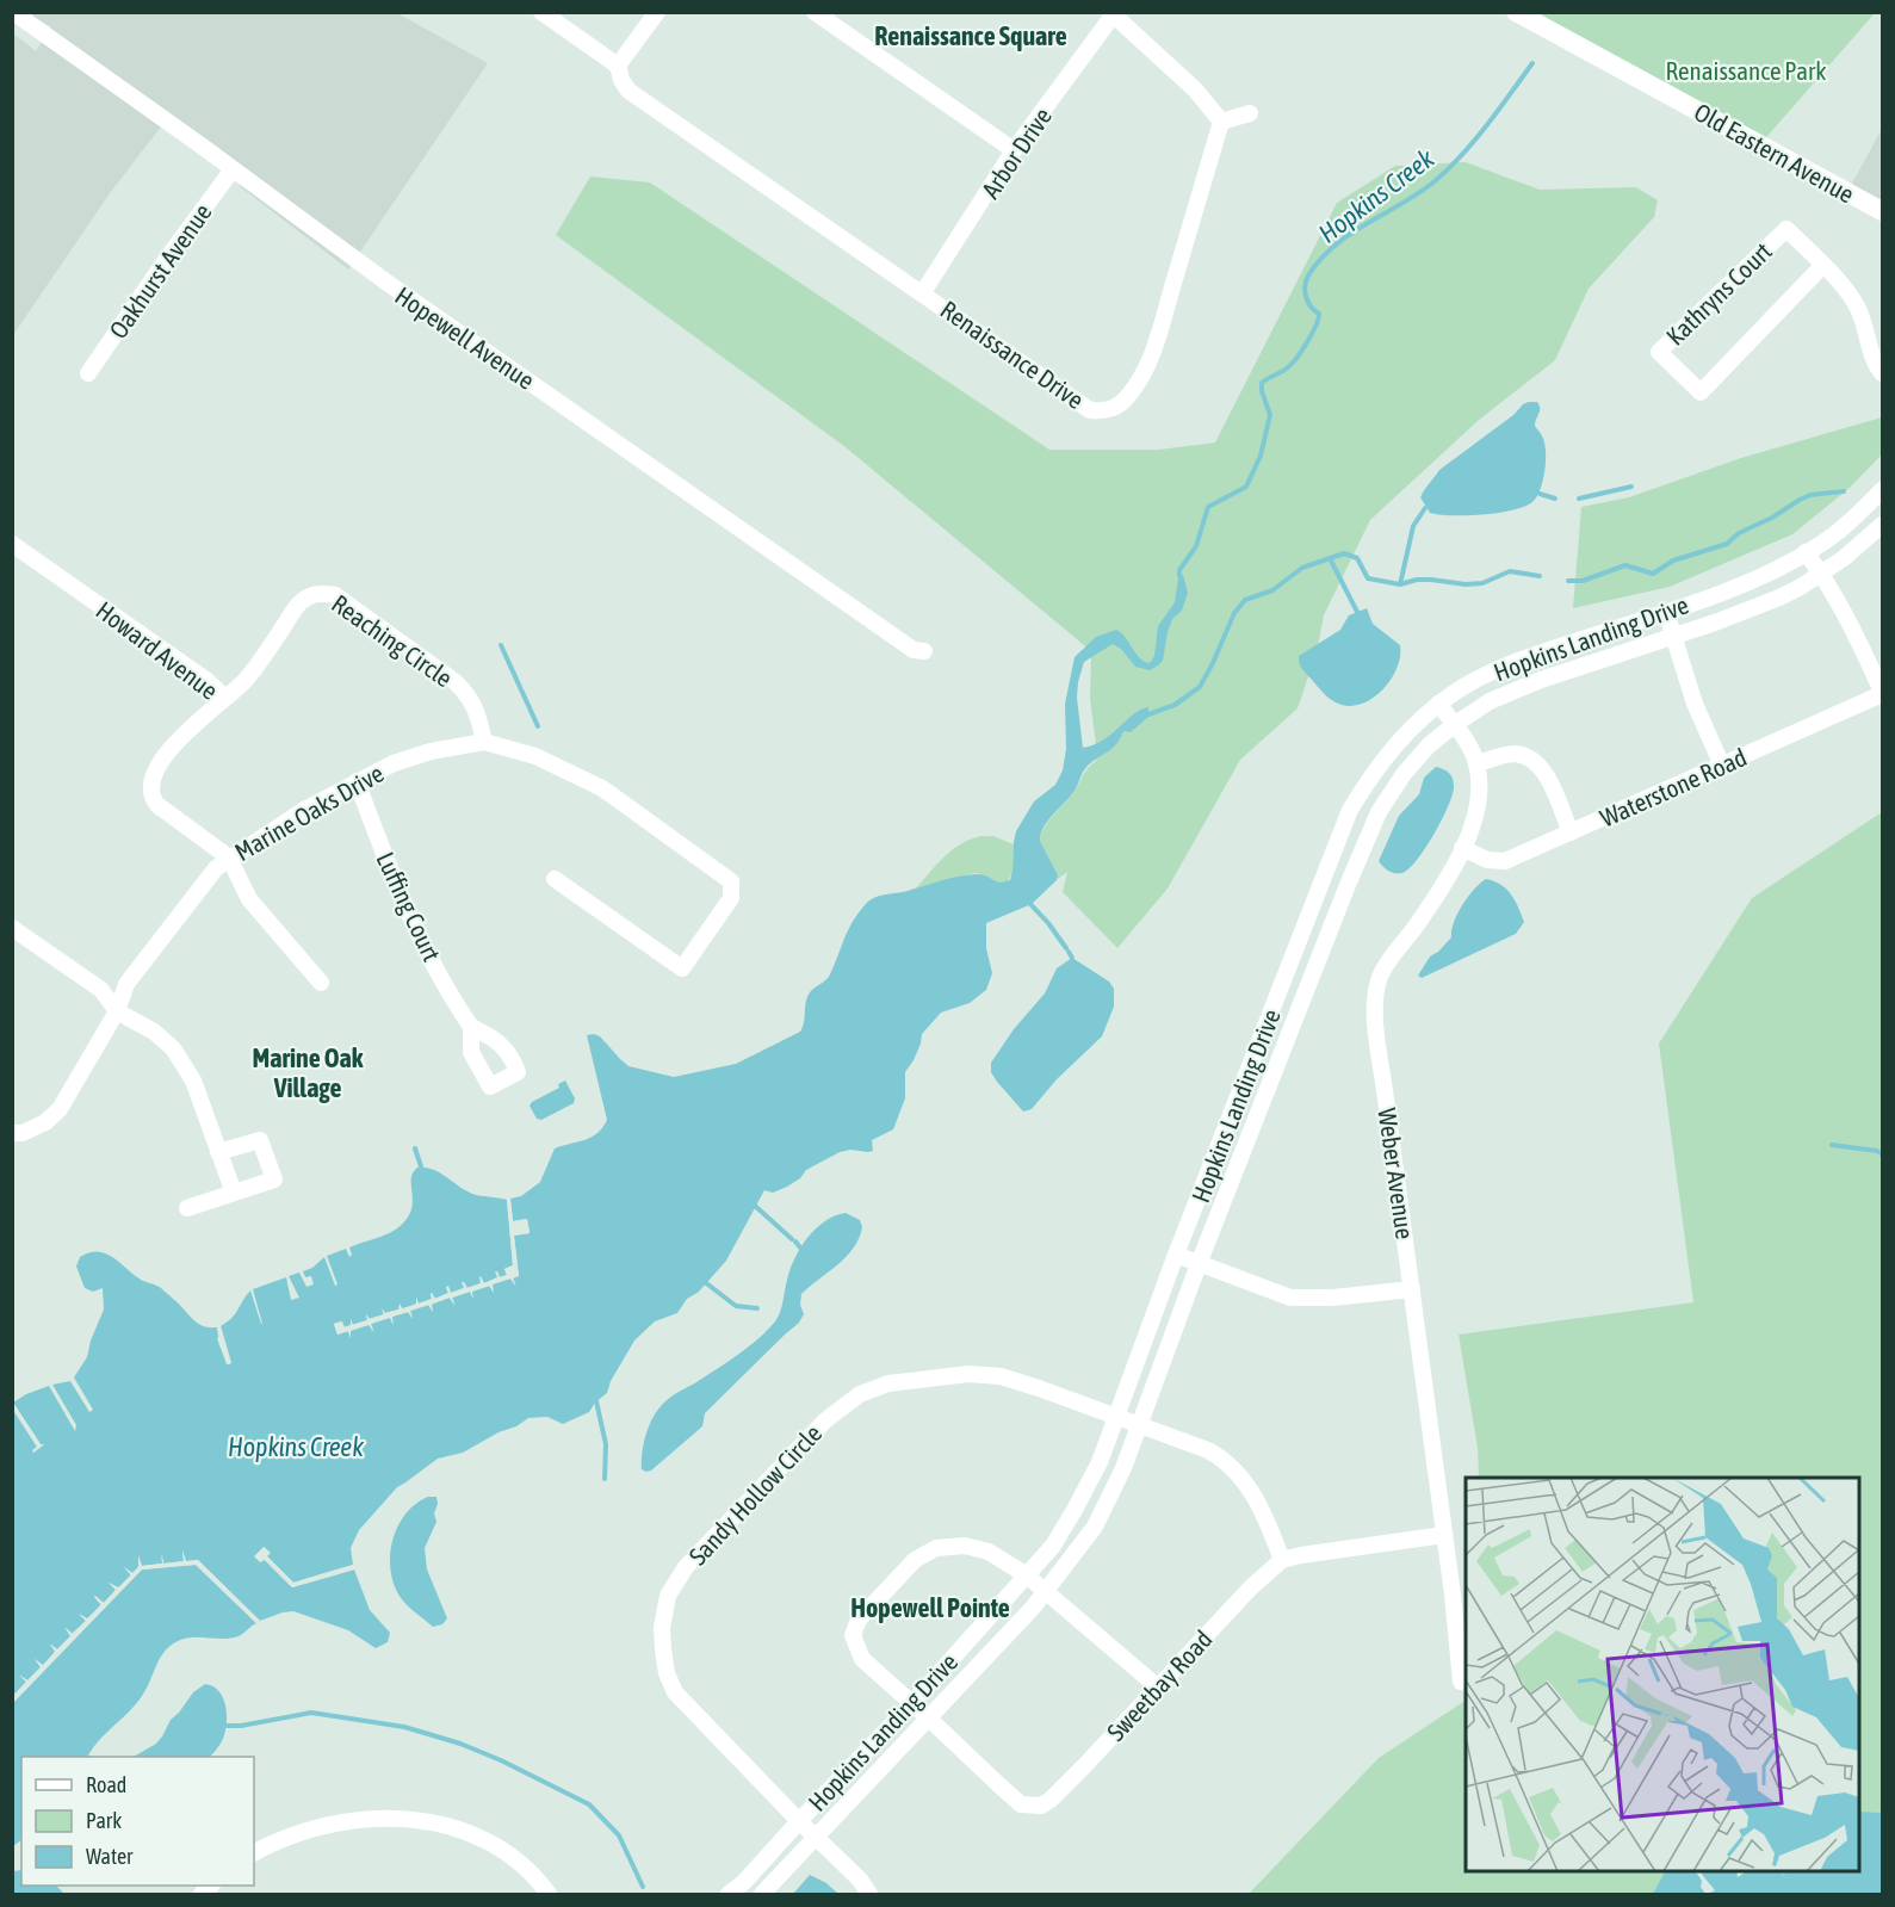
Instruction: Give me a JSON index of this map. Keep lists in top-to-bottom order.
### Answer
{
  "streets": {
    "street": [
      "Arbor Drive",
      "Old Eastern Avenue",
      "Oakhurst Avenue",
      "Kathryns Court",
      "Hopewell Avenue",
      "Renaissance Drive",
      "Hopkins Landing Drive",
      "Reaching Circle",
      "Howard Avenue",
      "Waterstone Road",
      "Marine Oaks Drive",
      "Luffing Court",
      "Weber Avenue",
      "Sandy Hollow Circle",
      "Sweetbay Road"
    ]
  },
  "crossings": [
    ["Arbor Drive", "Renaissance Drive"],
    ["Oakhurst Avenue", "Hopewell Avenue"],
    ["Hopkins Landing Drive", "Weber Avenue"],
    ["Hopkins Landing Drive", "Sandy Hollow Circle"],
    ["Hopkins Landing Drive", "Sweetbay Road"],
    ["Reaching Circle", "Howard Avenue"],
    ["Reaching Circle", "Marine Oaks Drive"],
    ["Howard Avenue", "Marine Oaks Drive"],
    ["Waterstone Road", "Weber Avenue"],
    ["Marine Oaks Drive", "Luffing Court"],
    ["Sandy Hollow Circle", "Sweetbay Road"]
  ],
  "districts": ["Renaissance Square", "Marine Oak Village", "Hopewell Pointe"],
  "water": ["Hopkins Creek"],
  "parks": ["Renaissance Park"],
  "legend": ["Road", "Park", "Water"]
}
